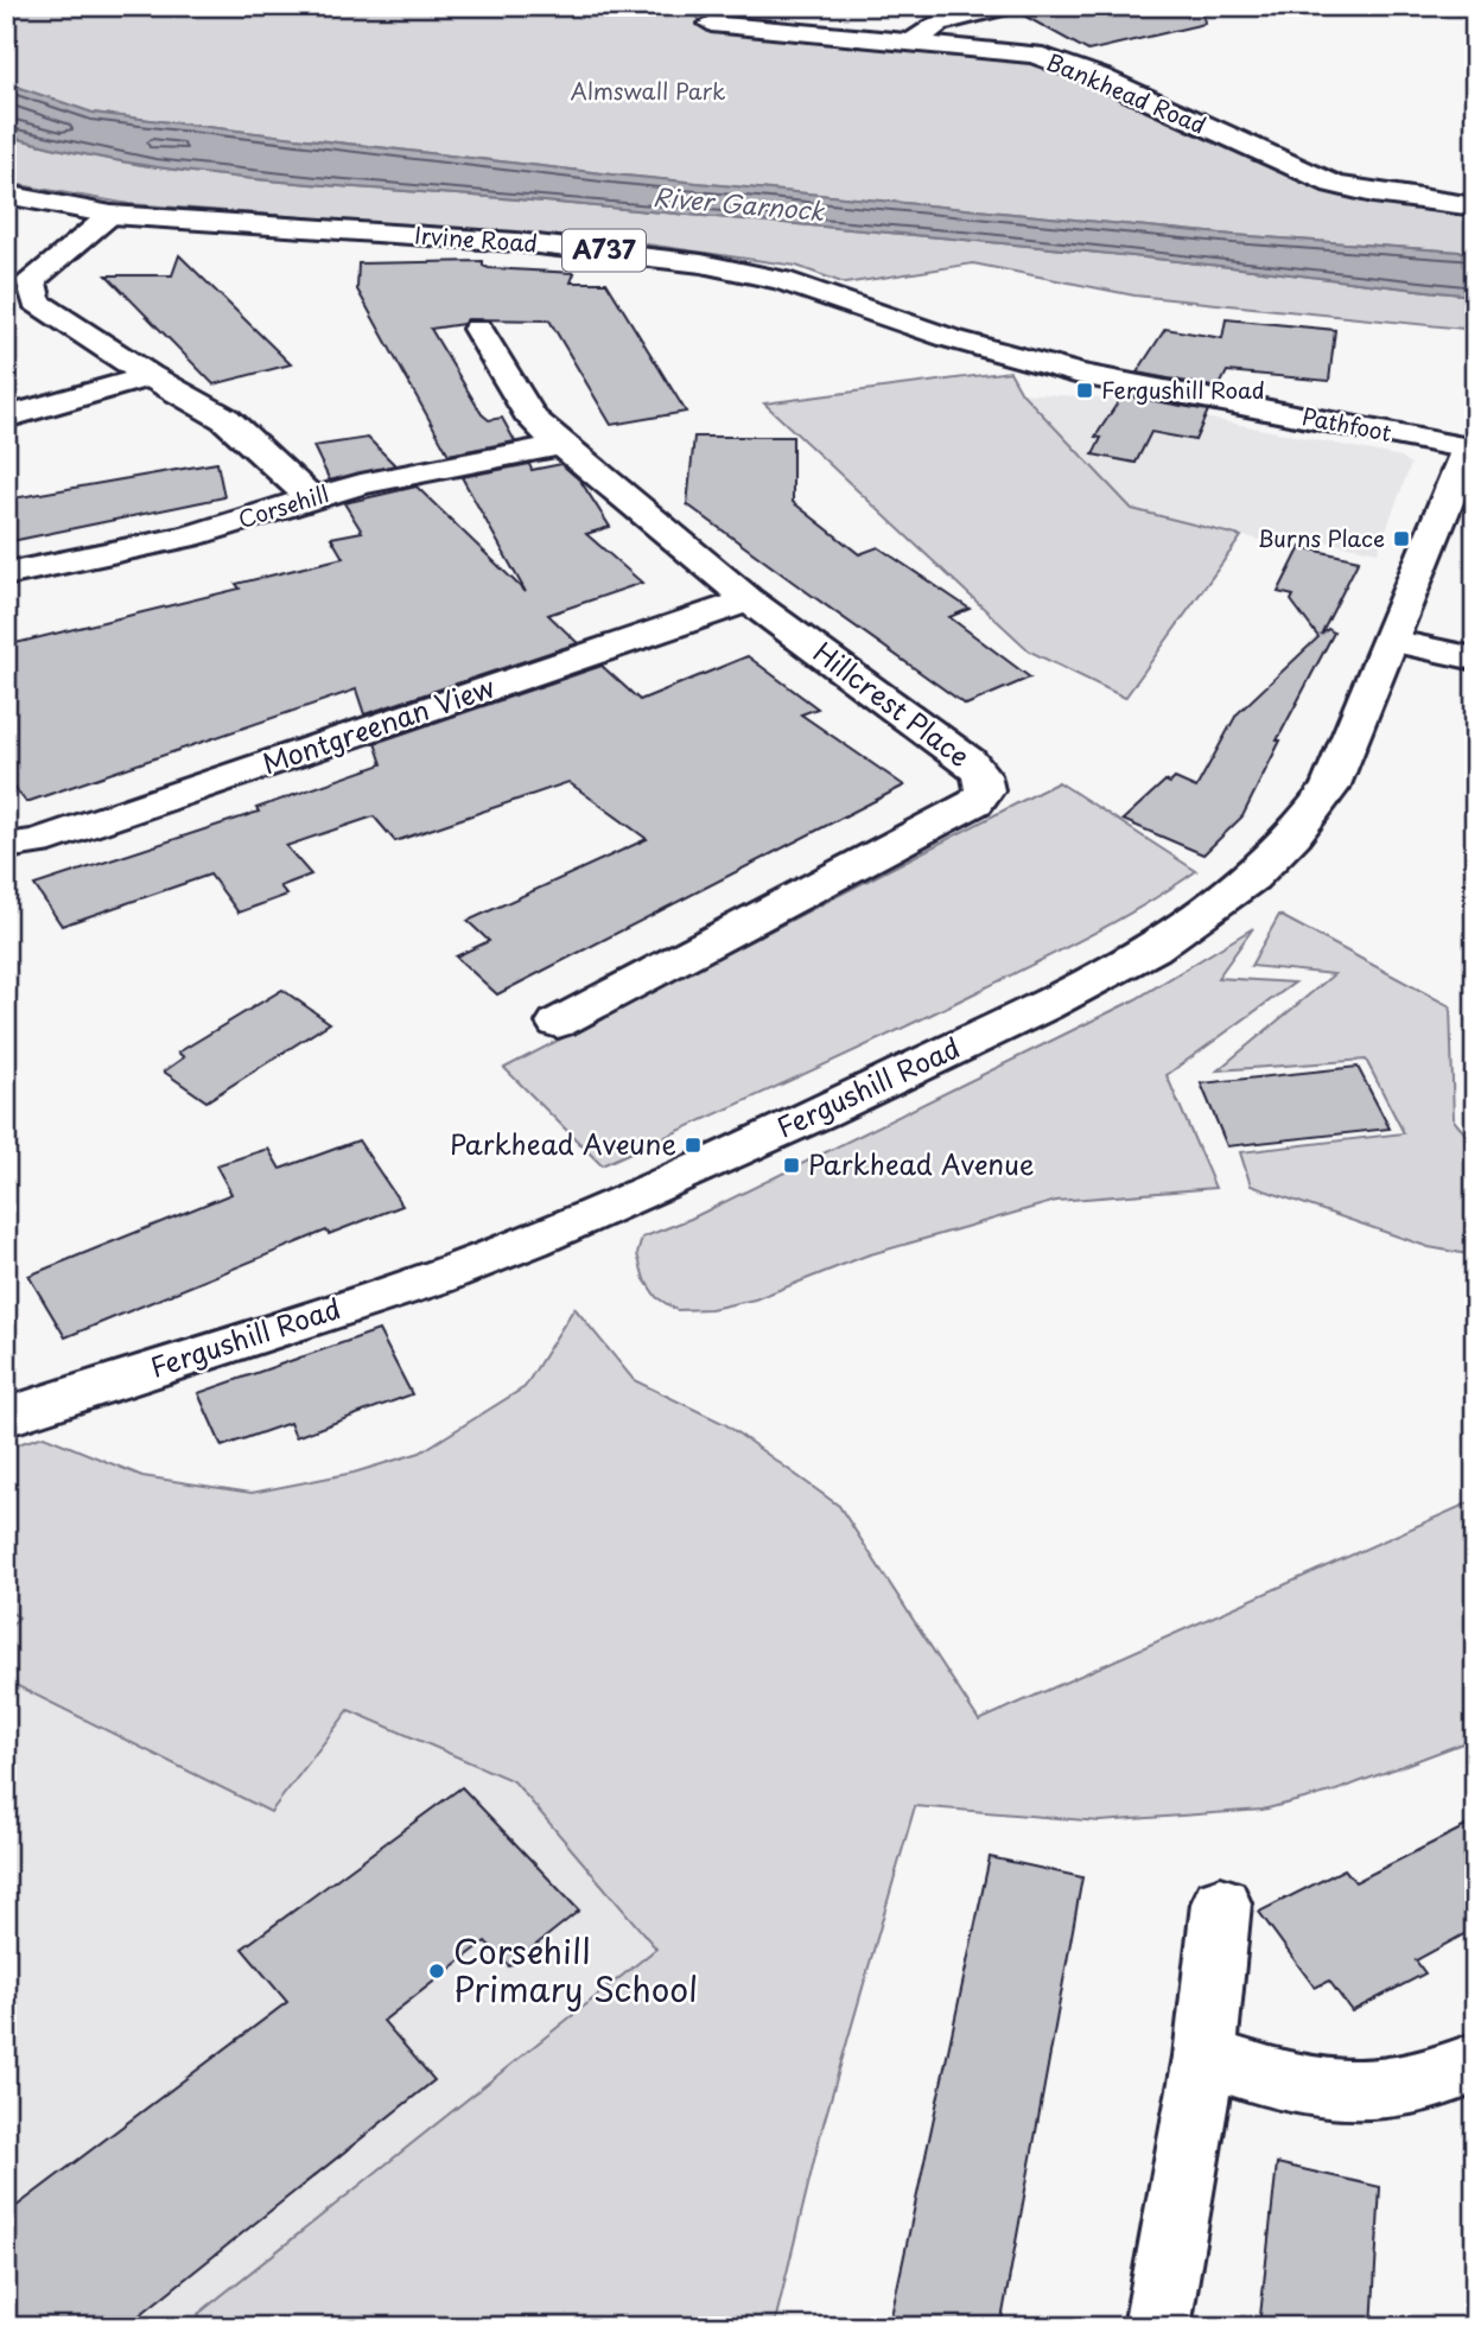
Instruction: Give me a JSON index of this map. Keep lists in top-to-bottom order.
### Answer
{
  "streets": {
    "street": [
      "Bankhead Road",
      "Irvine Road",
      "A737",
      "Pathfoot",
      "Corsehill",
      "Hillcrest Place",
      "Montgreenan View",
      "Fergushill Road"
    ]
  },
  "crossings": [
    ["Irvine Road", "Pathfoot"],
    ["Pathfoot", "Fergushill Road"],
    ["Corsehill", "Hillcrest Place"],
    ["Hillcrest Place", "Montgreenan View"]
  ],
  "water": ["River Garnock"],
  "parks": ["Almswall Park"],
  "places": {
    "transit": [
      "Fergushill Road",
      "Burns Place",
      "Parkhead Aveune",
      "Parkhead Avenue"
    ],
    "other": ["Corsehill Primary School"]
  }
}
